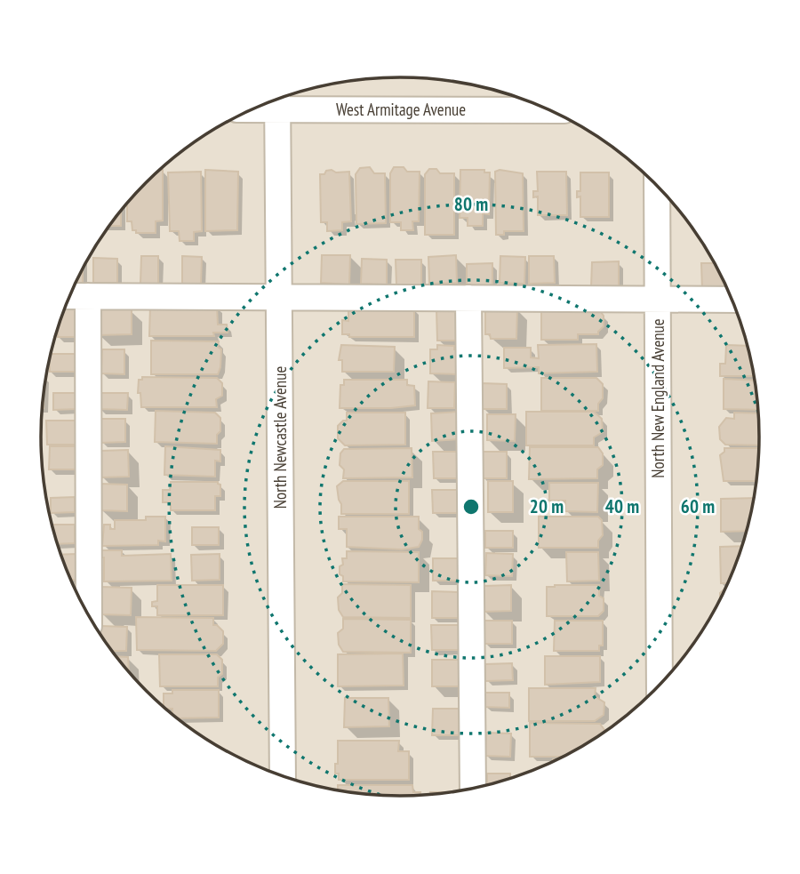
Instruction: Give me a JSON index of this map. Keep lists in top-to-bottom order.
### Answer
{
  "streets": {
    "street": ["West Armitage Avenue", "North New England Avenue", "North Newcastle Avenue"]
  },
  "crossings": [
    ["West Armitage Avenue", "North Newcastle Avenue"]
  ],
  "rings": [
    "80 m",
    "20 m",
    "40 m",
    "60 m"
  ]
}
